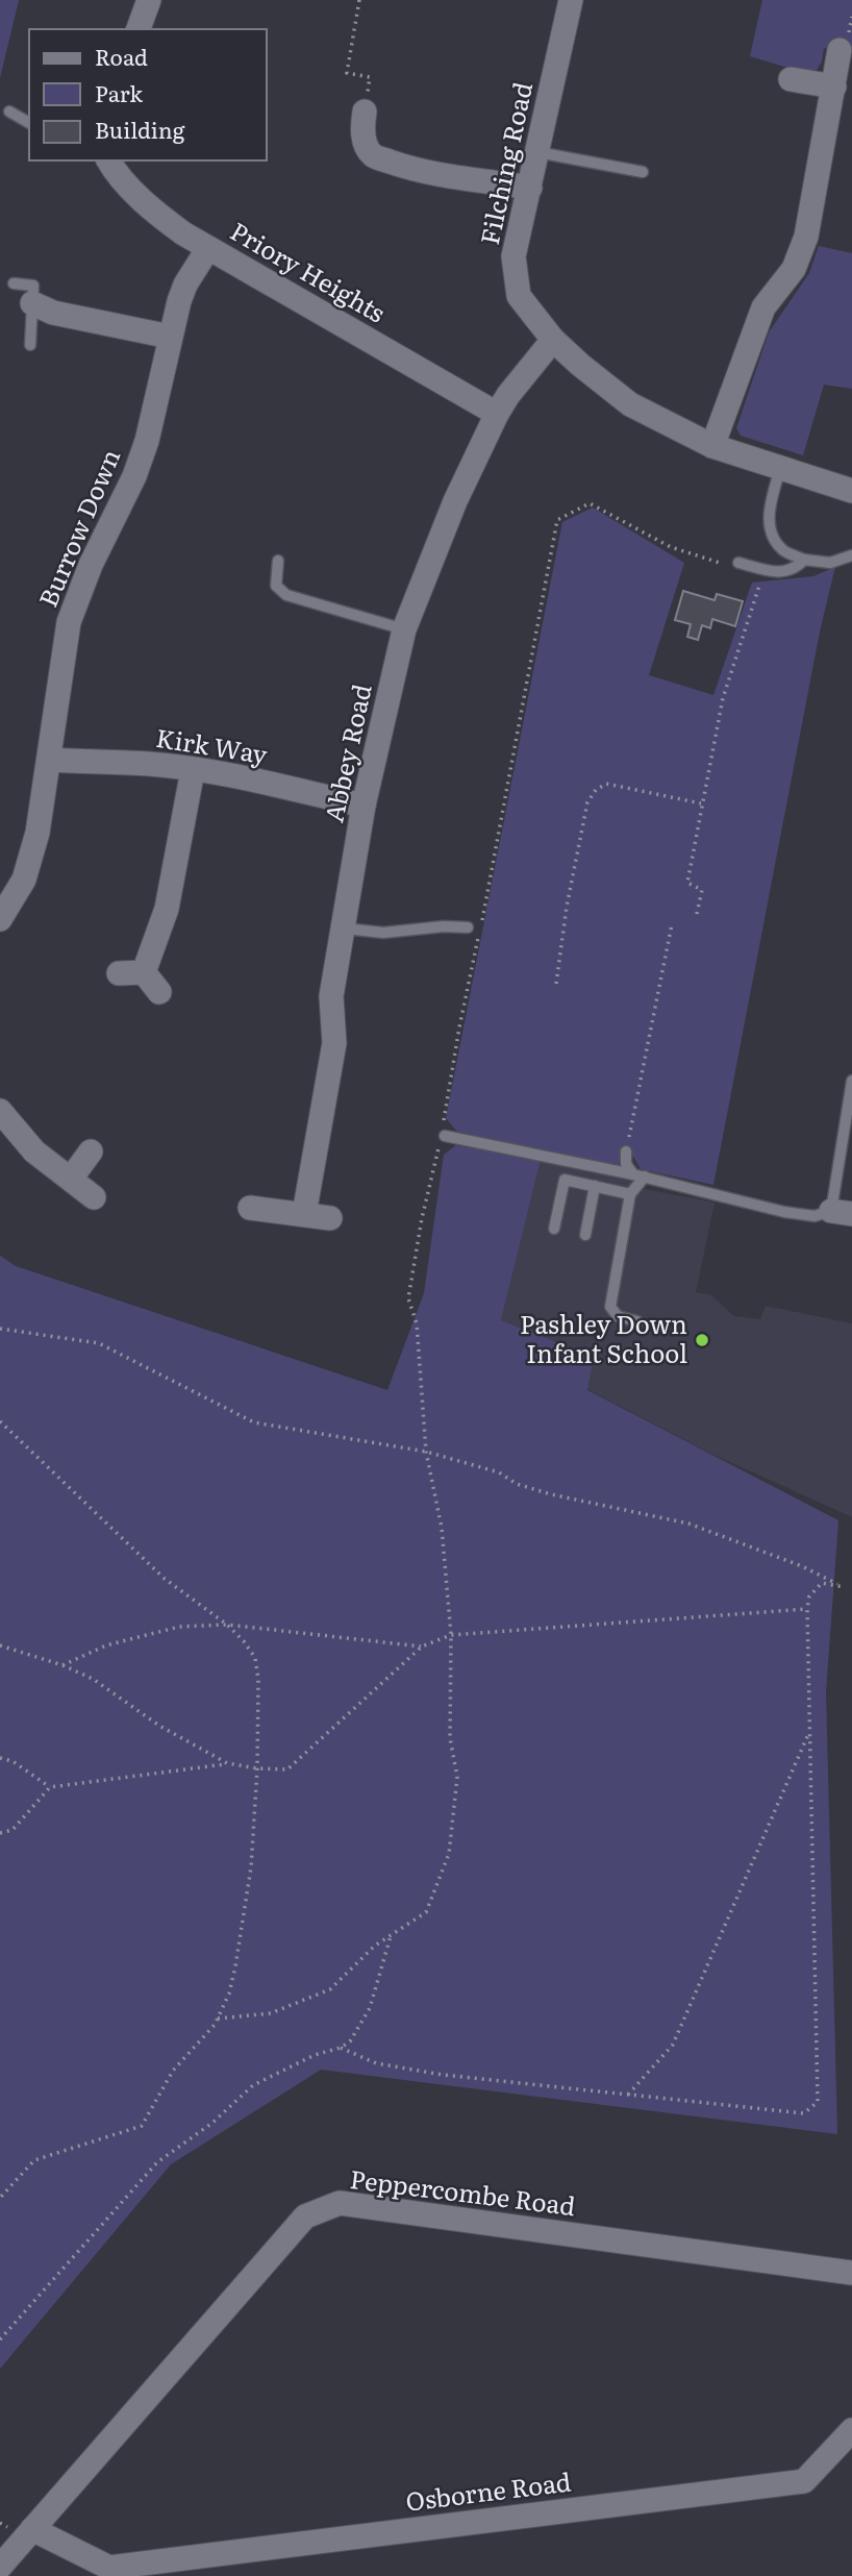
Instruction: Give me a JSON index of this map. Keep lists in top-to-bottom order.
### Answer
{
  "streets": {
    "street": [
      "Filching Road",
      "Priory Heights",
      "Burrow Down",
      "Kirk Way",
      "Abbey Road",
      "Peppercombe Road",
      "Osborne Road"
    ]
  },
  "crossings": [
    ["Filching Road", "Abbey Road"],
    ["Priory Heights", "Burrow Down"],
    ["Priory Heights", "Abbey Road"],
    ["Burrow Down", "Kirk Way"],
    ["Kirk Way", "Abbey Road"]
  ],
  "places": ["Pashley Down Infant School"],
  "legend": ["Road", "Park", "Building"]
}
